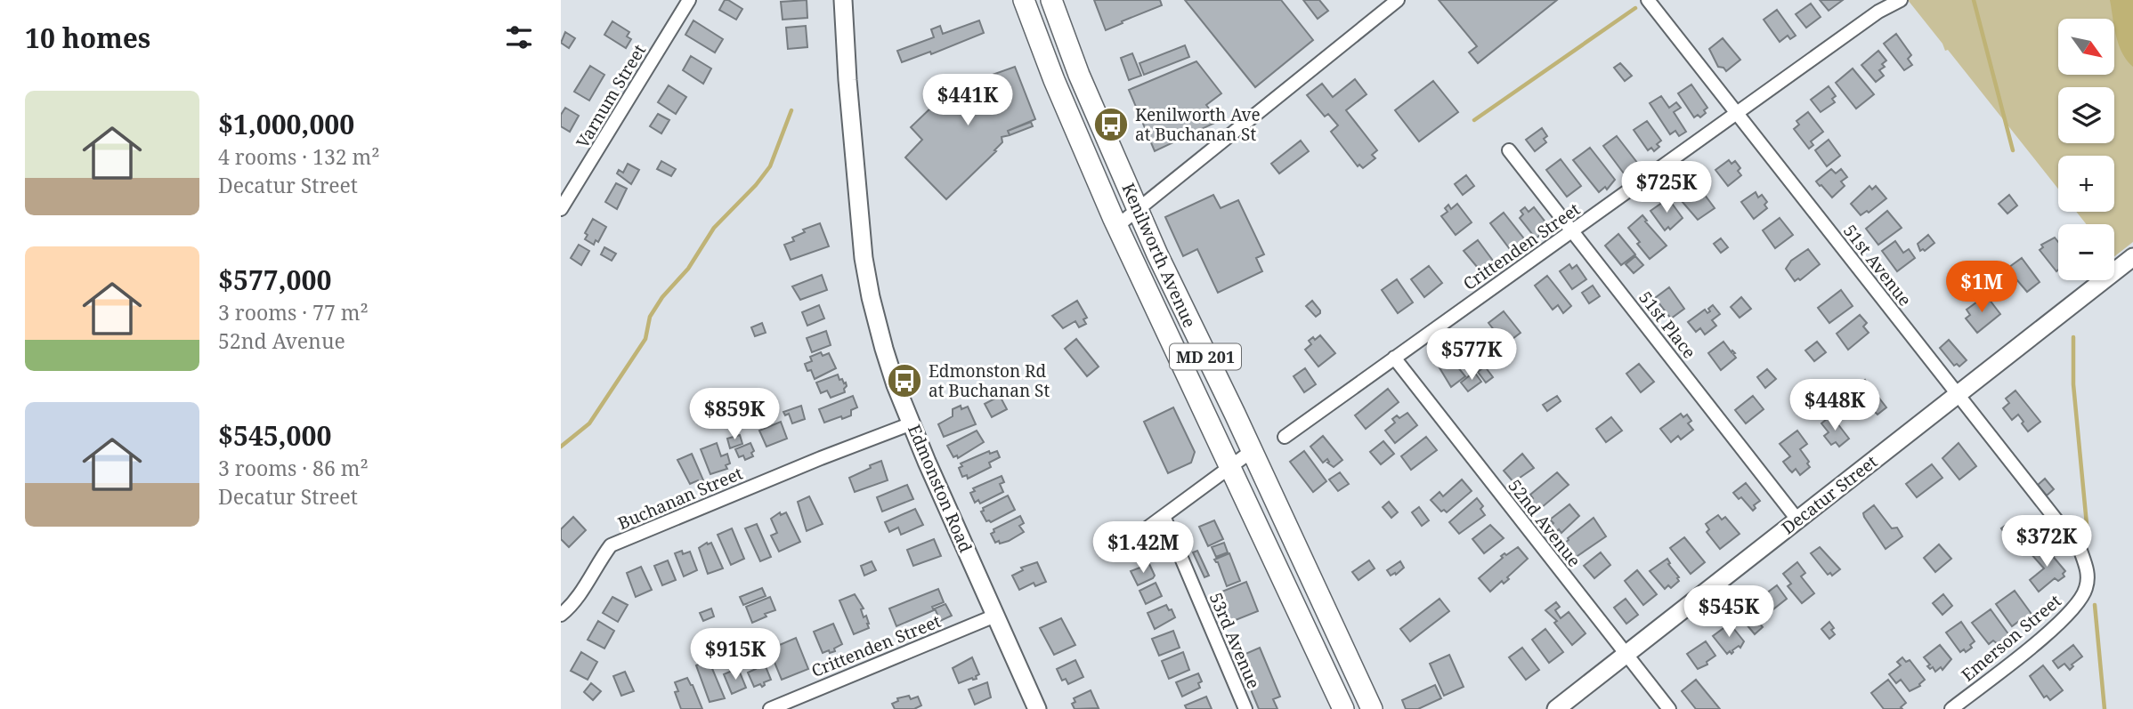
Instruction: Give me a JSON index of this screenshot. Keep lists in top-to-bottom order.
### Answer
{
  "streets": {
    "main road": ["Kenilworth Avenue", "MD 201"],
    "street": [
      "Varnum Street",
      "Crittenden Street",
      "51st Avenue",
      "51st Place",
      "Edmonston Road",
      "Decatur Street",
      "Buchanan Street",
      "52nd Avenue",
      "Emerson Street",
      "53rd Avenue"
    ]
  },
  "crossings": [
    ["Crittenden Street", "51st Avenue"],
    ["Crittenden Street", "51st Place"],
    ["Crittenden Street", "Edmonston Road"],
    ["Crittenden Street", "52nd Avenue"],
    ["51st Avenue", "Decatur Street"],
    ["51st Avenue", "Emerson Street"],
    ["51st Place", "Decatur Street"],
    ["Edmonston Road", "Buchanan Street"],
    ["Decatur Street", "52nd Avenue"]
  ],
  "places": {
    "bus stop": ["Kenilworth Ave at Buchanan St", "Edmonston Rd at Buchanan St"]
  },
  "north": "bottom right",
  "page": {
    "heading": "10 homes",
    "map_buttons": ["+", "−"],
    "price": [
      "$441K",
      "$725K",
      "$1M",
      "$577K",
      "$448K",
      "$859K",
      "$372K",
      "$1.42M",
      "$545K",
      "$915K"
    ],
    "list": [
      {
        "name": "$1,000,000",
        "note": "4 rooms · 132 m² · Decatur Street"
      },
      {
        "name": "$577,000",
        "note": "3 rooms · 77 m² · 52nd Avenue"
      },
      {
        "name": "$545,000",
        "note": "3 rooms · 86 m² · Decatur Street"
      }
    ]
  }
}
